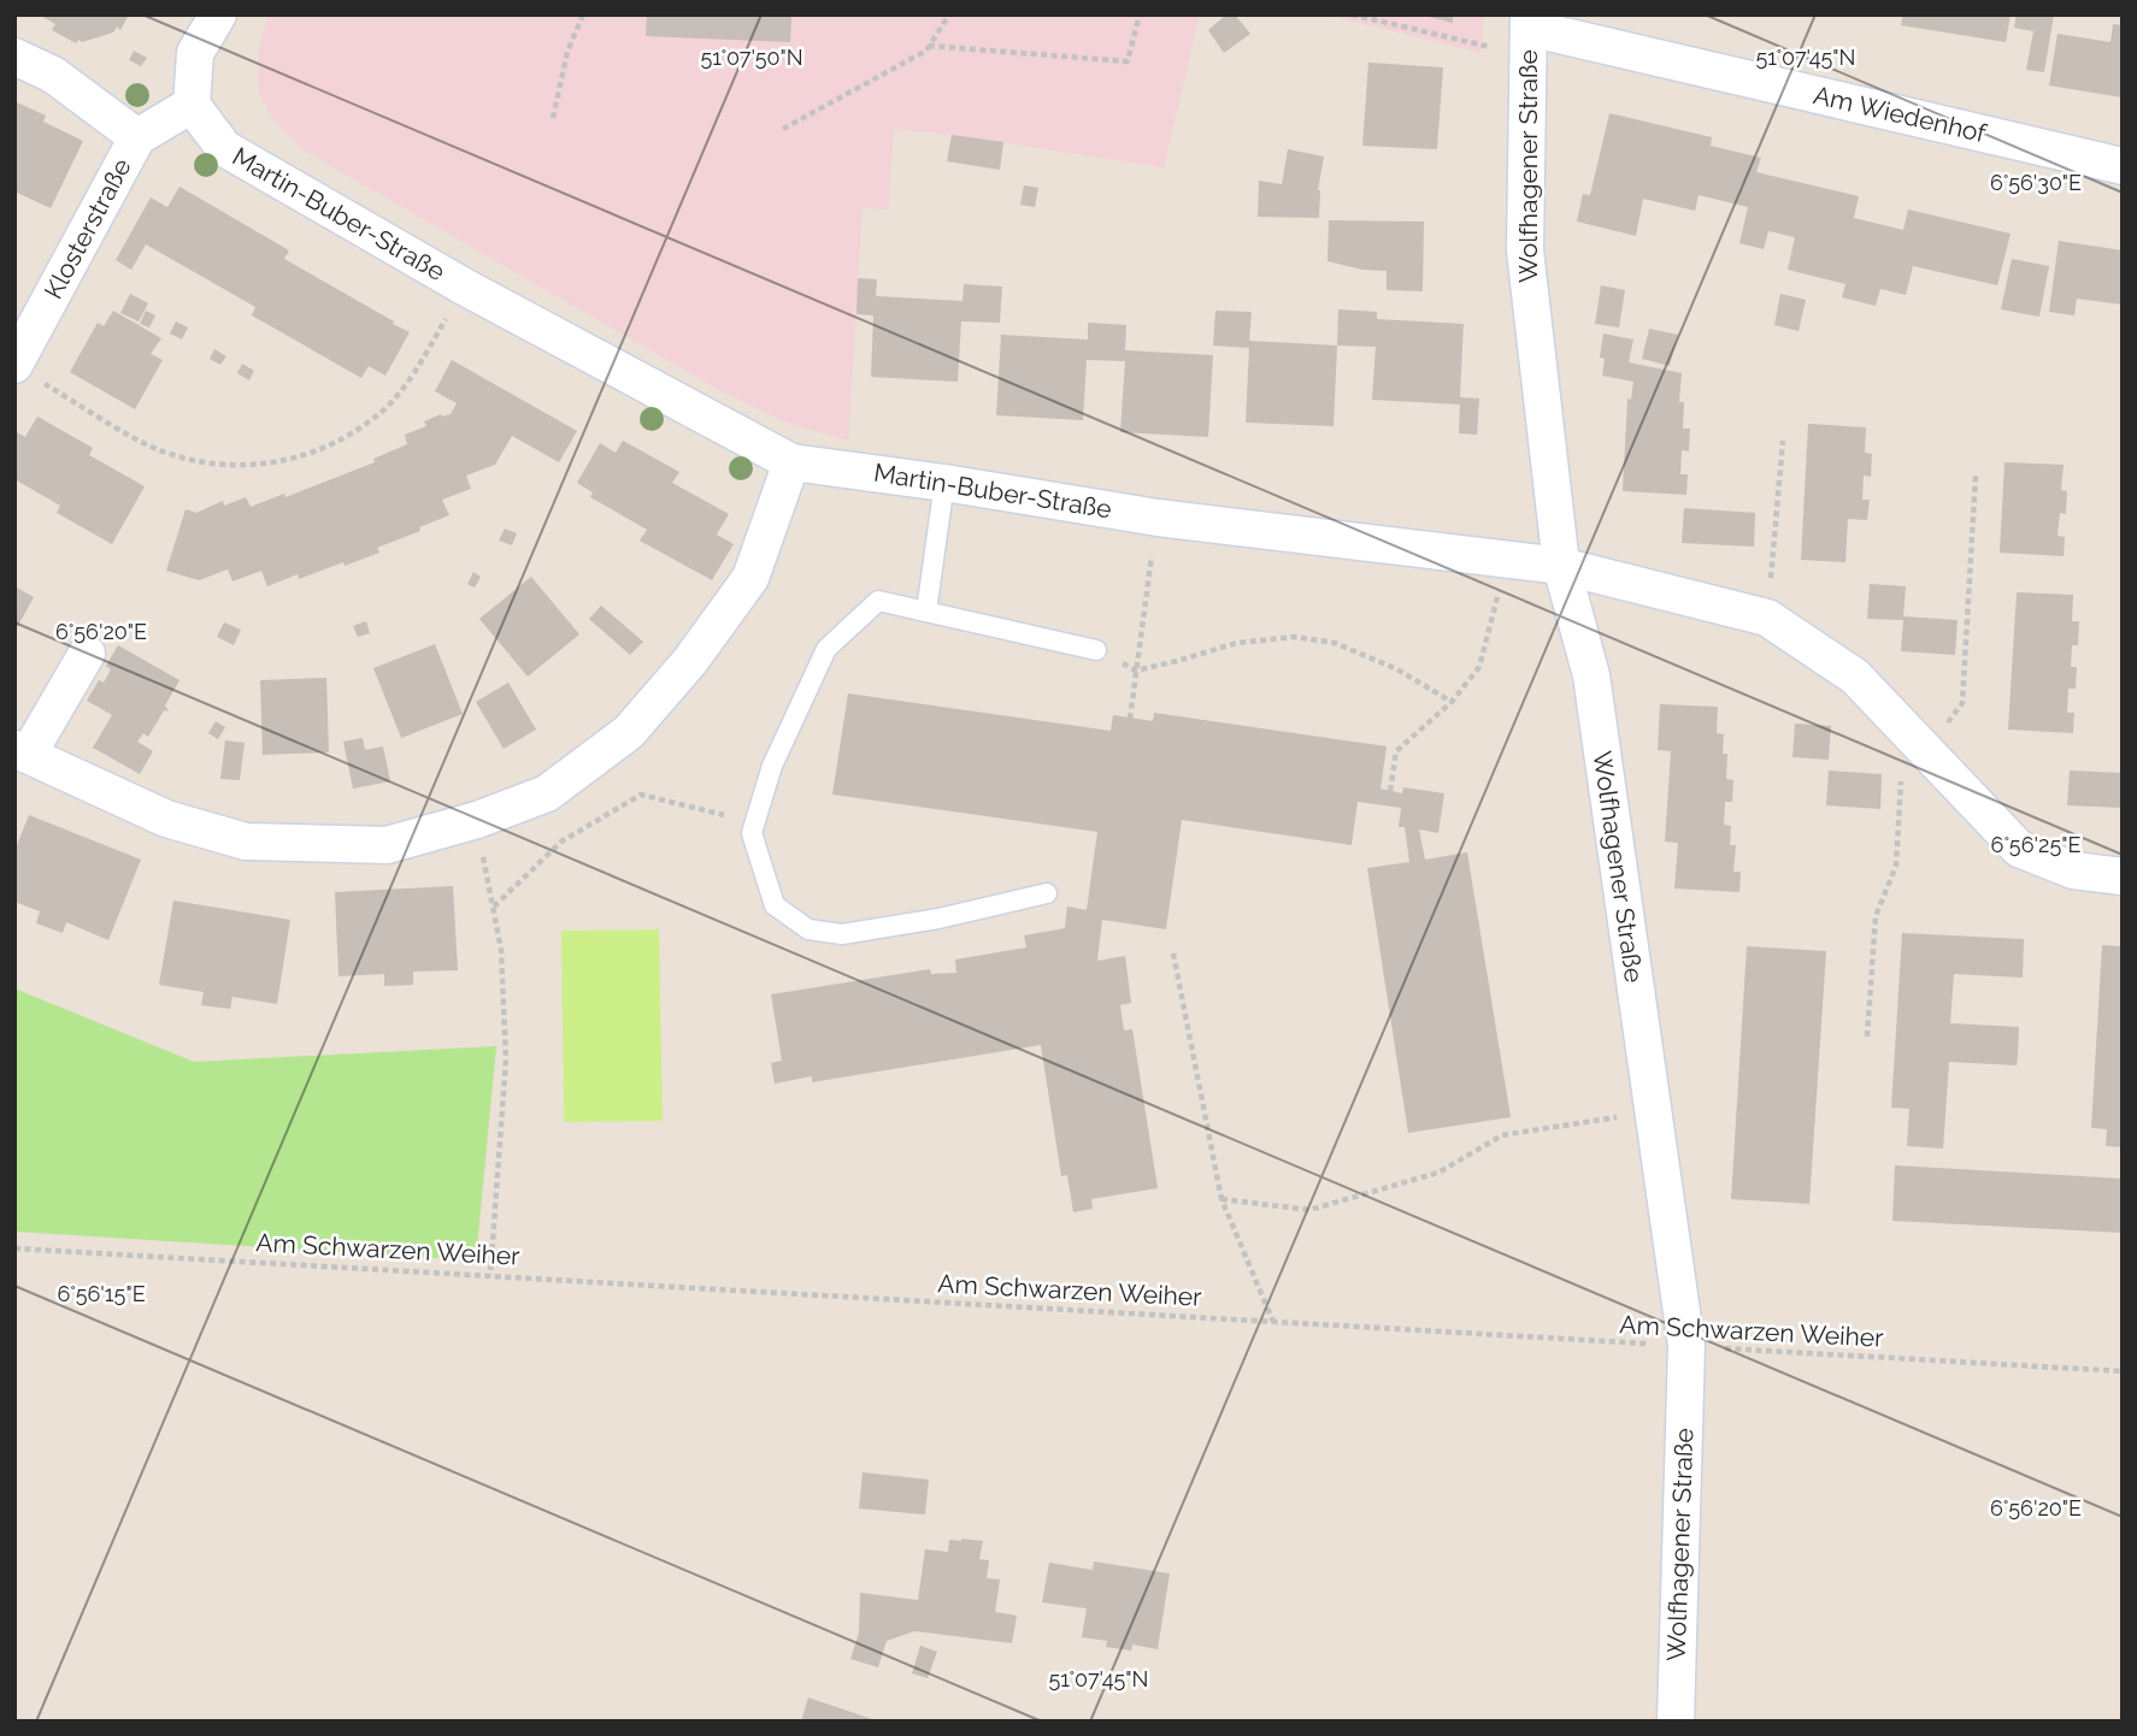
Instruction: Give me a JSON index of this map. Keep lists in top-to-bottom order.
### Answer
{
  "streets": {
    "street": [
      "Am Wiedenhof",
      "Wolfhagener Straße",
      "Martin-Buber-Straße",
      "Klosterstraße"
    ],
    "path": ["Am Schwarzen Weiher"]
  },
  "crossings": [
    ["Am Wiedenhof", "Wolfhagener Straße"],
    ["Wolfhagener Straße", "Martin-Buber-Straße"],
    ["Wolfhagener Straße", "Am Schwarzen Weiher"],
    ["Martin-Buber-Straße", "Klosterstraße"]
  ],
  "coordinates": [
    "51°07'50\"N",
    "51°07'45\"N",
    "6°56'30\"E",
    "6°56'20\"E",
    "6°56'25\"E",
    "6°56'15\"E"
  ]
}
